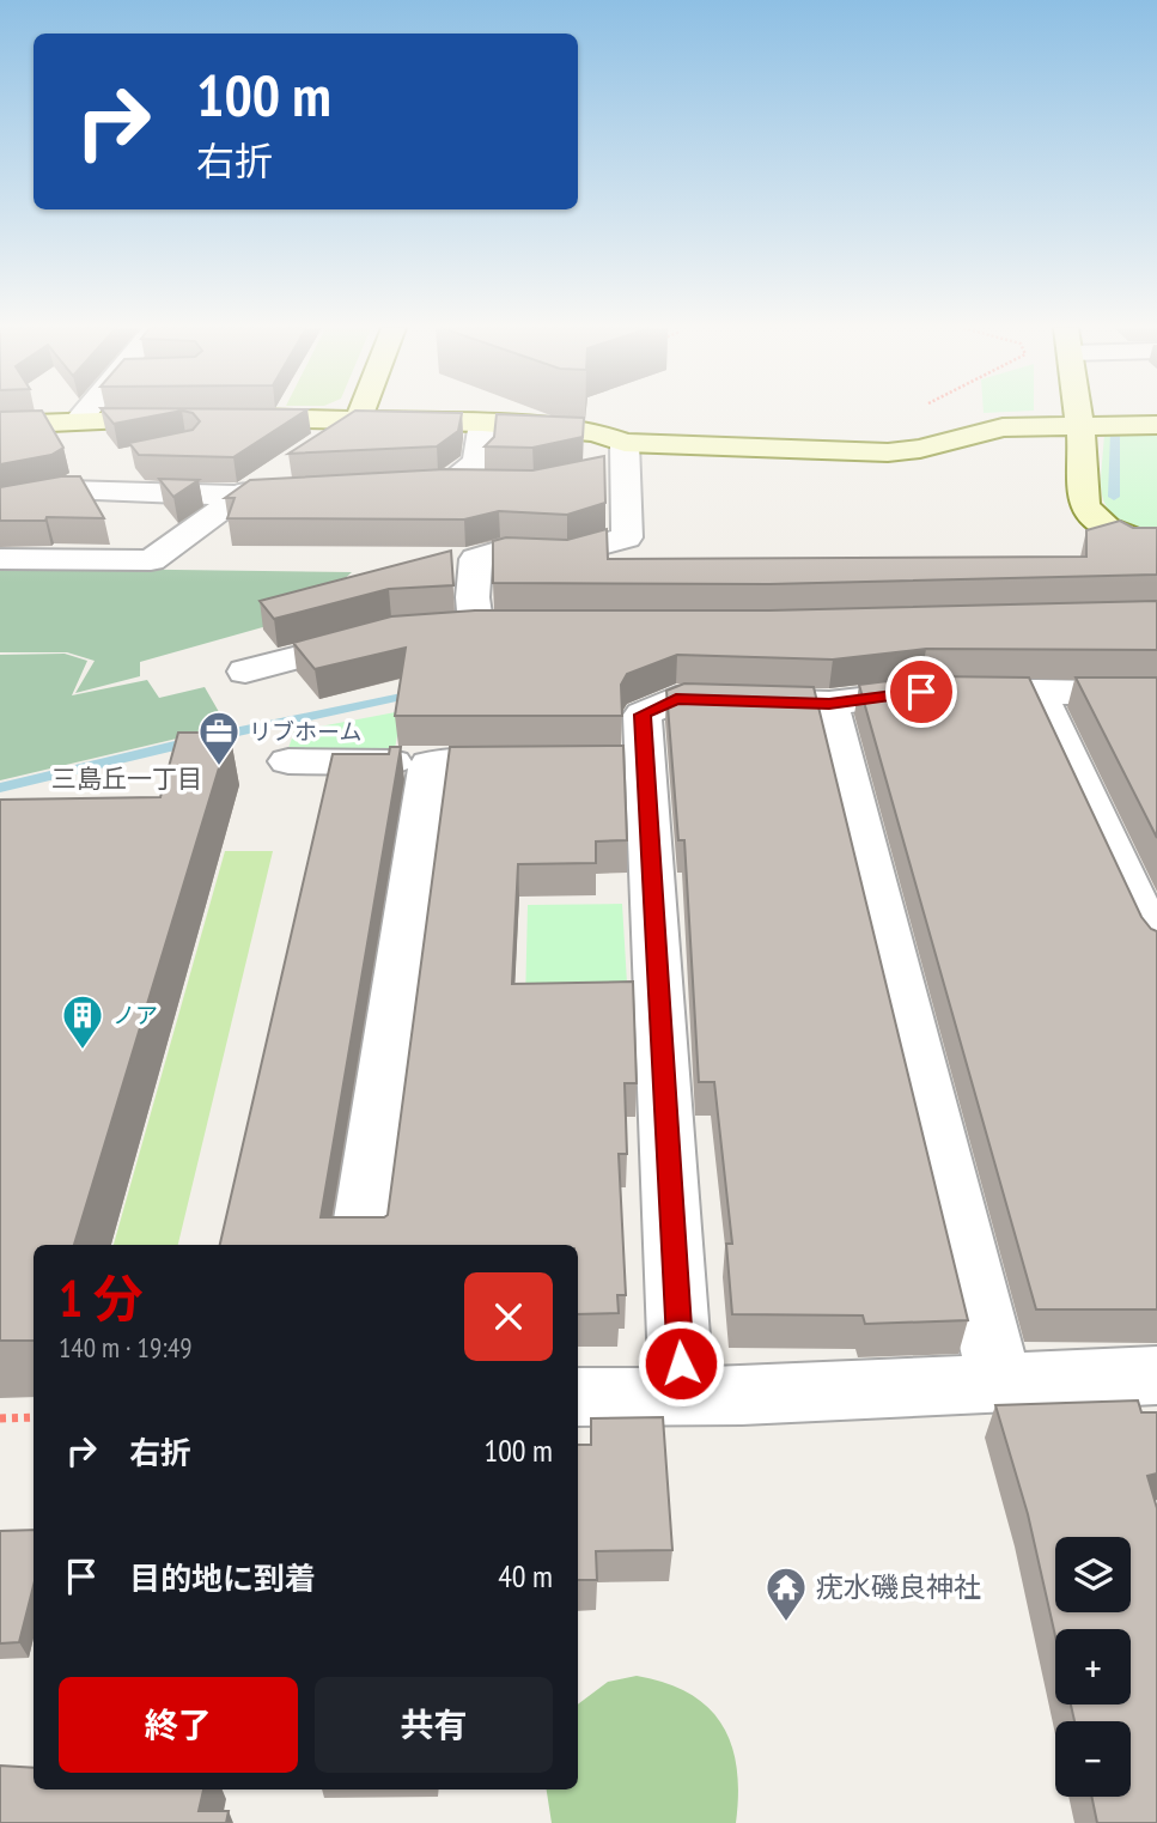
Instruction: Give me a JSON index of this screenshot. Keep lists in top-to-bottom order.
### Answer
{
  "districts": ["三島丘一丁目"],
  "places": {
    "office": ["リブホーム"],
    "building": ["ノア"],
    "temple": ["疣水磯良神社"]
  },
  "page": {
    "turn": ["100 m", "右折"],
    "heading": ["1 分", "140 m · 19:49"],
    "list": [
      {
        "name": "右折",
        "value": "100 m"
      },
      {
        "name": "目的地に到着",
        "value": "40 m"
      }
    ],
    "map_buttons": ["+", "−"],
    "buttons": ["終了", "共有"]
  }
}
